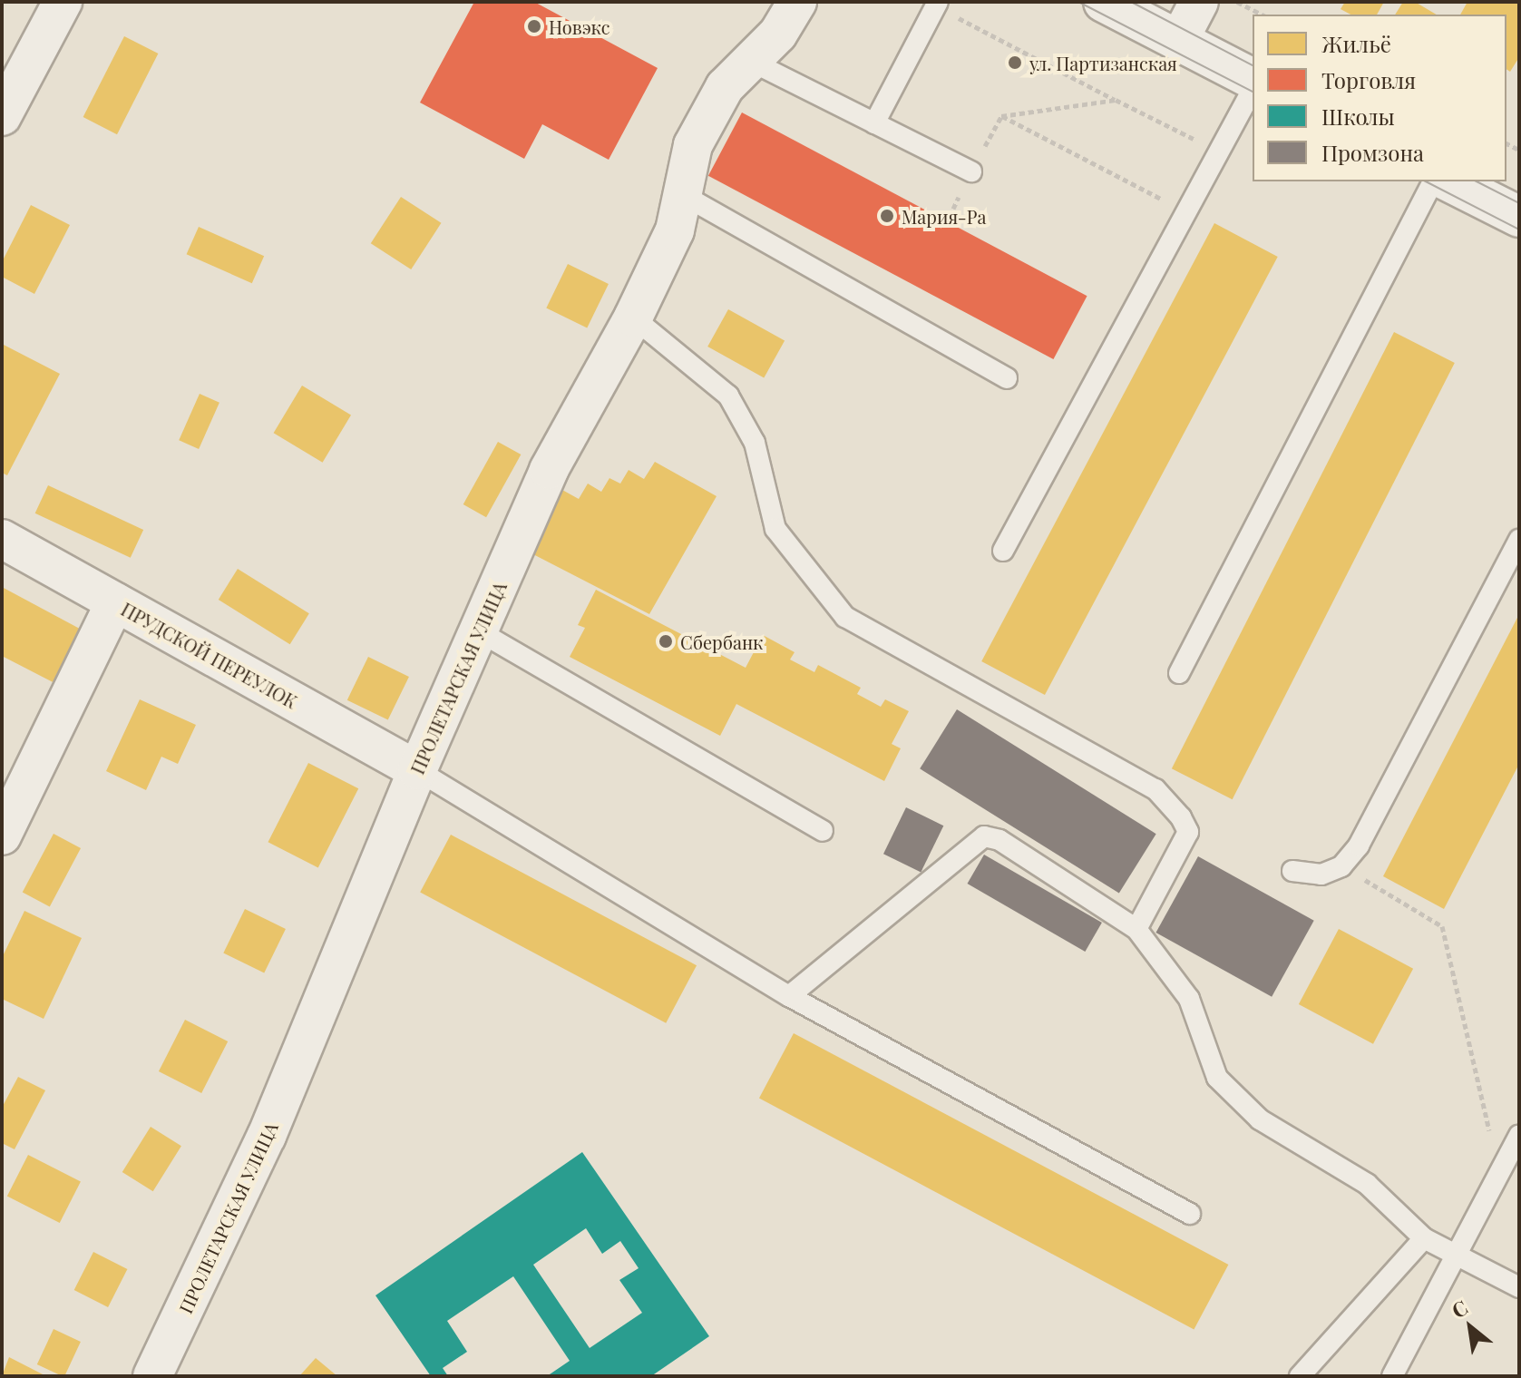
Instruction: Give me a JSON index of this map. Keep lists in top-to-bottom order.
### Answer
{
  "streets": {
    "street": ["ПРУДСКОЙ ПЕРЕУЛОК", "ПРОЛЕТАРСКАЯ УЛИЦА"]
  },
  "crossings": [
    ["ПРУДСКОЙ ПЕРЕУЛОК", "ПРОЛЕТАРСКАЯ УЛИЦА"]
  ],
  "places": [
    "Новэкс",
    "ул. Партизанская",
    "Мария-Ра",
    "Сбербанк"
  ],
  "legend": [
    "Жильё",
    "Торговля",
    "Школы",
    "Промзона"
  ],
  "north": "top left"
}
